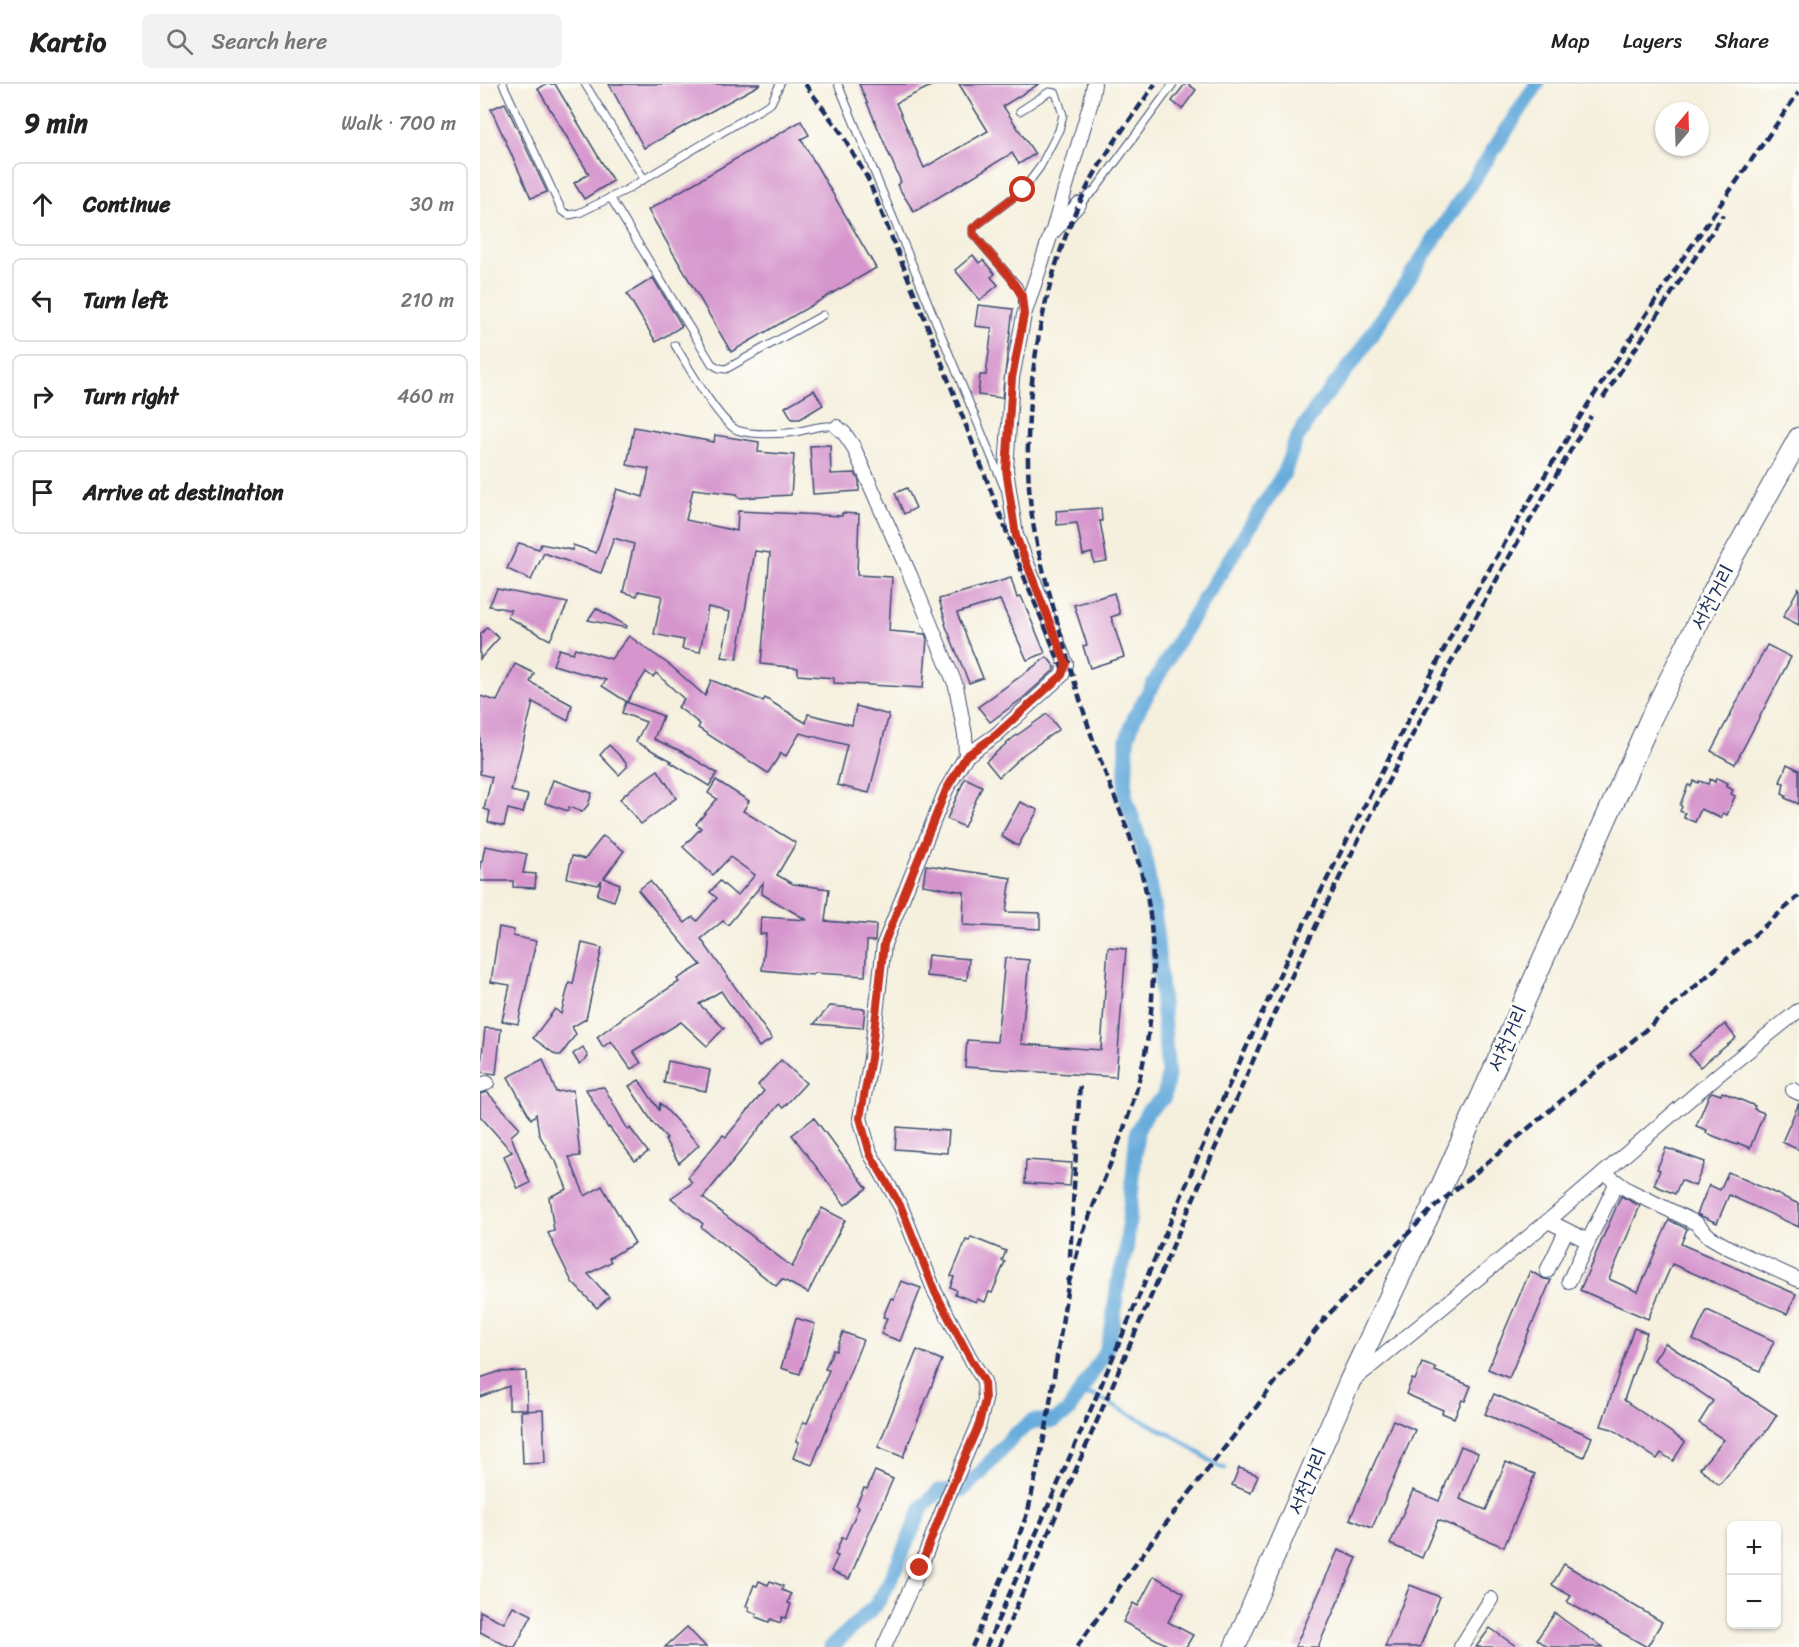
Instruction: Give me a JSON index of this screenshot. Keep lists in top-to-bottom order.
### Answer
{
  "streets": {
    "main road": ["서천거리"]
  },
  "north": "top",
  "page": {
    "header": "Kartio",
    "search": "Search here",
    "nav": ["Map", "Layers", "Share"],
    "heading": ["9 min", "Walk · 700 m"],
    "list": [
      ["Continue", "30 m"],
      ["Turn left", "210 m"],
      ["Turn right", "460 m"],
      "Arrive at destination"
    ],
    "map_buttons": ["+", "−"]
  }
}
